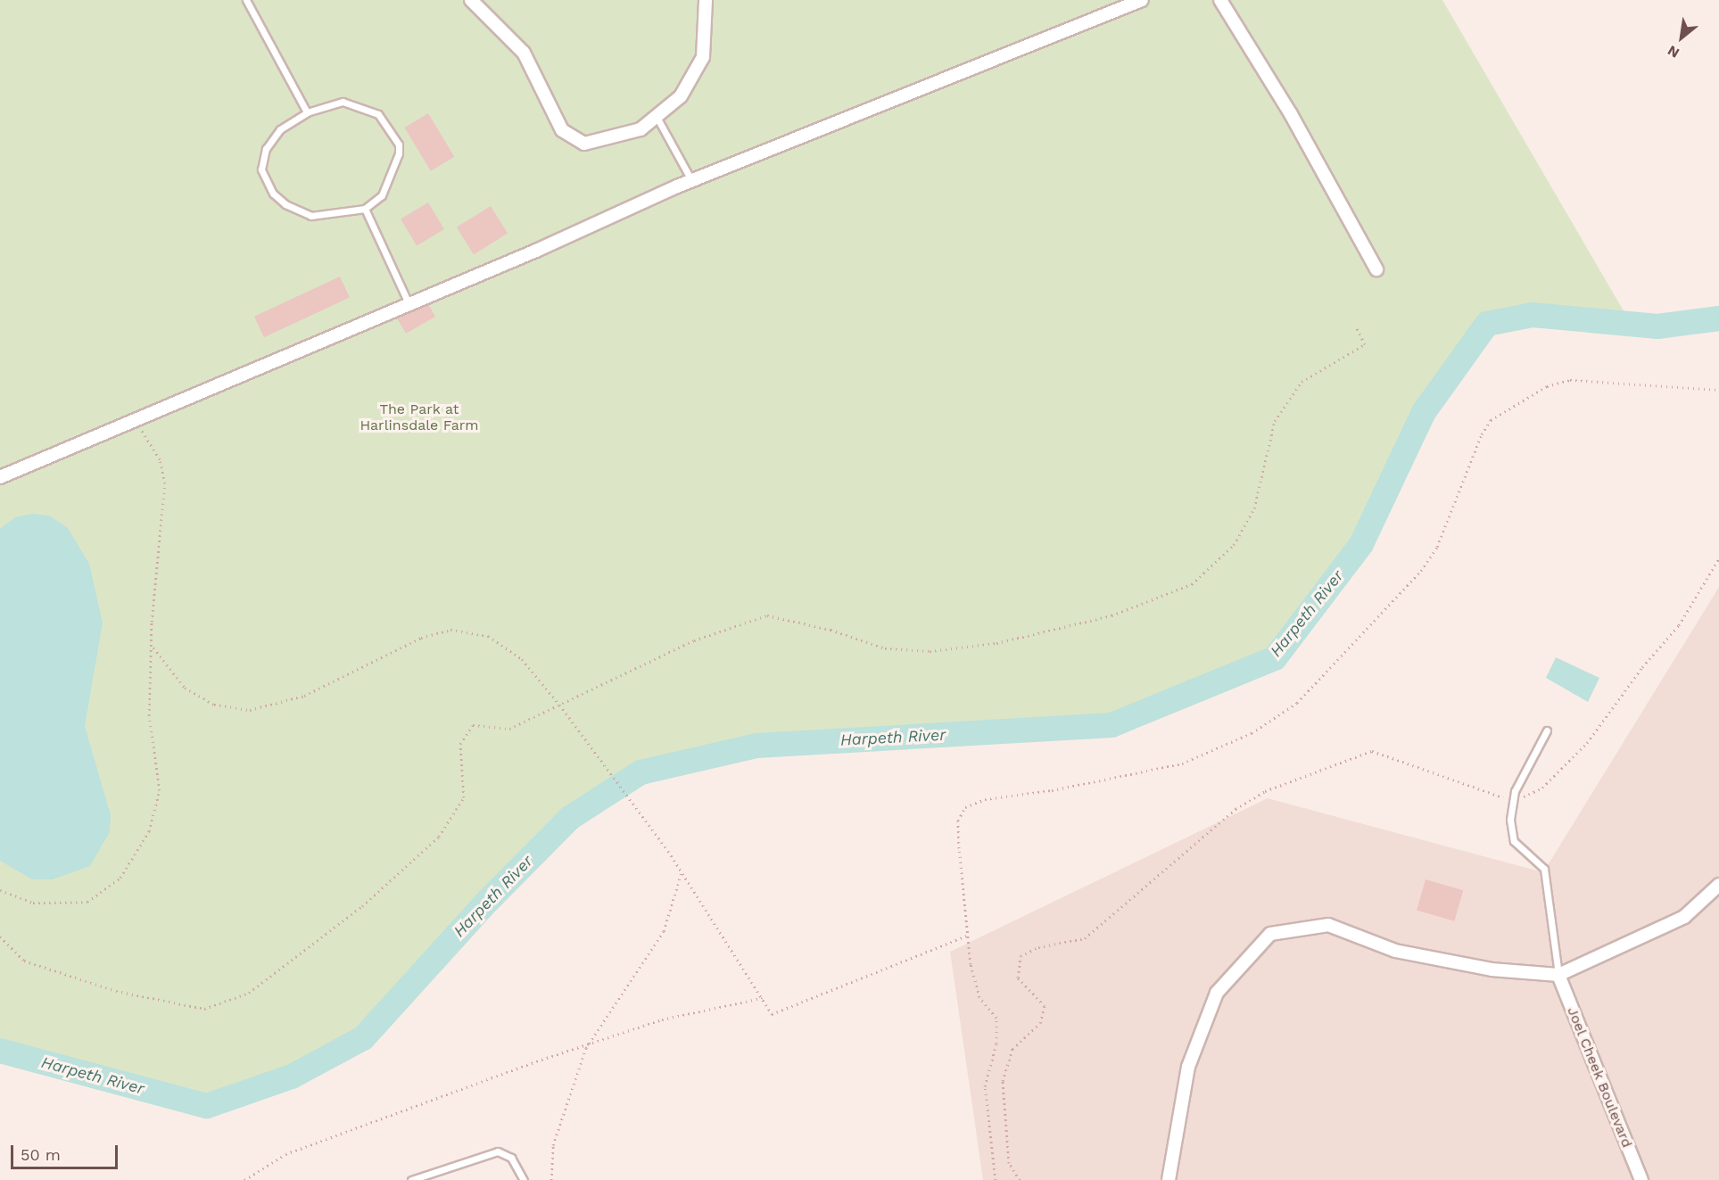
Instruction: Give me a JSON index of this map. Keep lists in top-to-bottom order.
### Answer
{
  "streets": {
    "street": ["Joel Cheek Boulevard"]
  },
  "water": ["Harpeth River"],
  "parks": ["The Park at Harlinsdale Farm"],
  "scale_bar": "50 m",
  "north": "bottom left"
}
